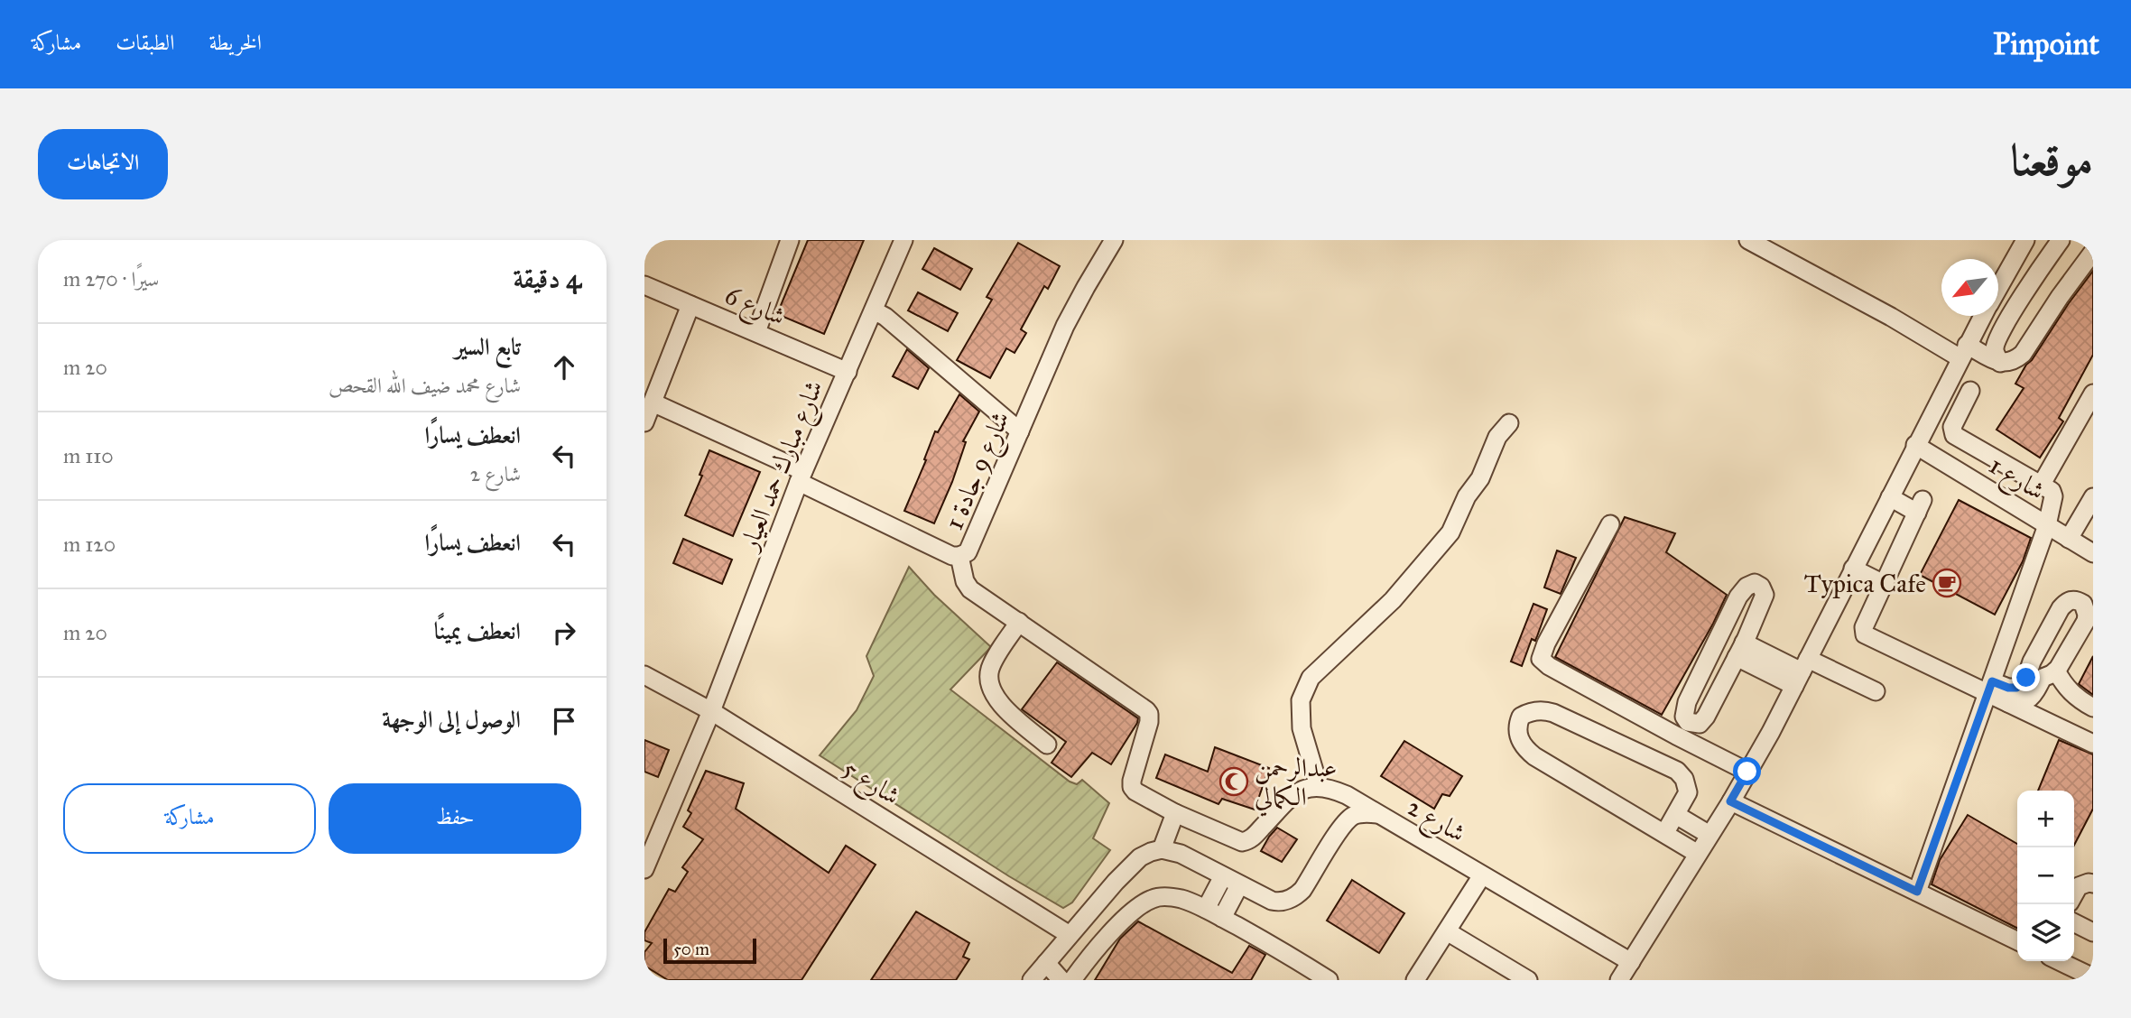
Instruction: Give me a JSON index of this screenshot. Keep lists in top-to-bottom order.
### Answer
{
  "streets": {
    "street": [
      "شارع 6",
      "شارع مبارك حمد العيار",
      "شارع 9 جادة 1",
      "شارع 1",
      "شارع 5",
      "شارع 2"
    ]
  },
  "crossings": [
    ["شارع 6", "شارع مبارك حمد العيار"],
    ["شارع مبارك حمد العيار", "شارع 9 جادة 1"],
    ["شارع مبارك حمد العيار", "شارع 5"]
  ],
  "places": {
    "cafe": ["Typica Cafe"],
    "mosque": ["عبدالرحمن الكمالي"]
  },
  "scale_bar": "50 m",
  "north": "bottom left",
  "page": {
    "header": "Pinpoint",
    "nav": ["الخريطة", "الطبقات", "مشاركة"],
    "title": "موقعنا",
    "buttons": [
      "الاتجاهات",
      ["حفظ", "مشاركة"]
    ],
    "heading": ["4 دقيقة", "سيرًا · 270 m"],
    "list": [
      ["تابع السير", "شارع محمد ضيف الله القحص", "20 m"],
      ["انعطف يسارًا", "شارع 2", "110 m"],
      ["انعطف يسارًا", "120 m"],
      ["انعطف يمينًا", "20 m"],
      "الوصول إلى الوجهة"
    ],
    "map_buttons": ["+", "−"],
    "scale": "50 m"
  }
}
